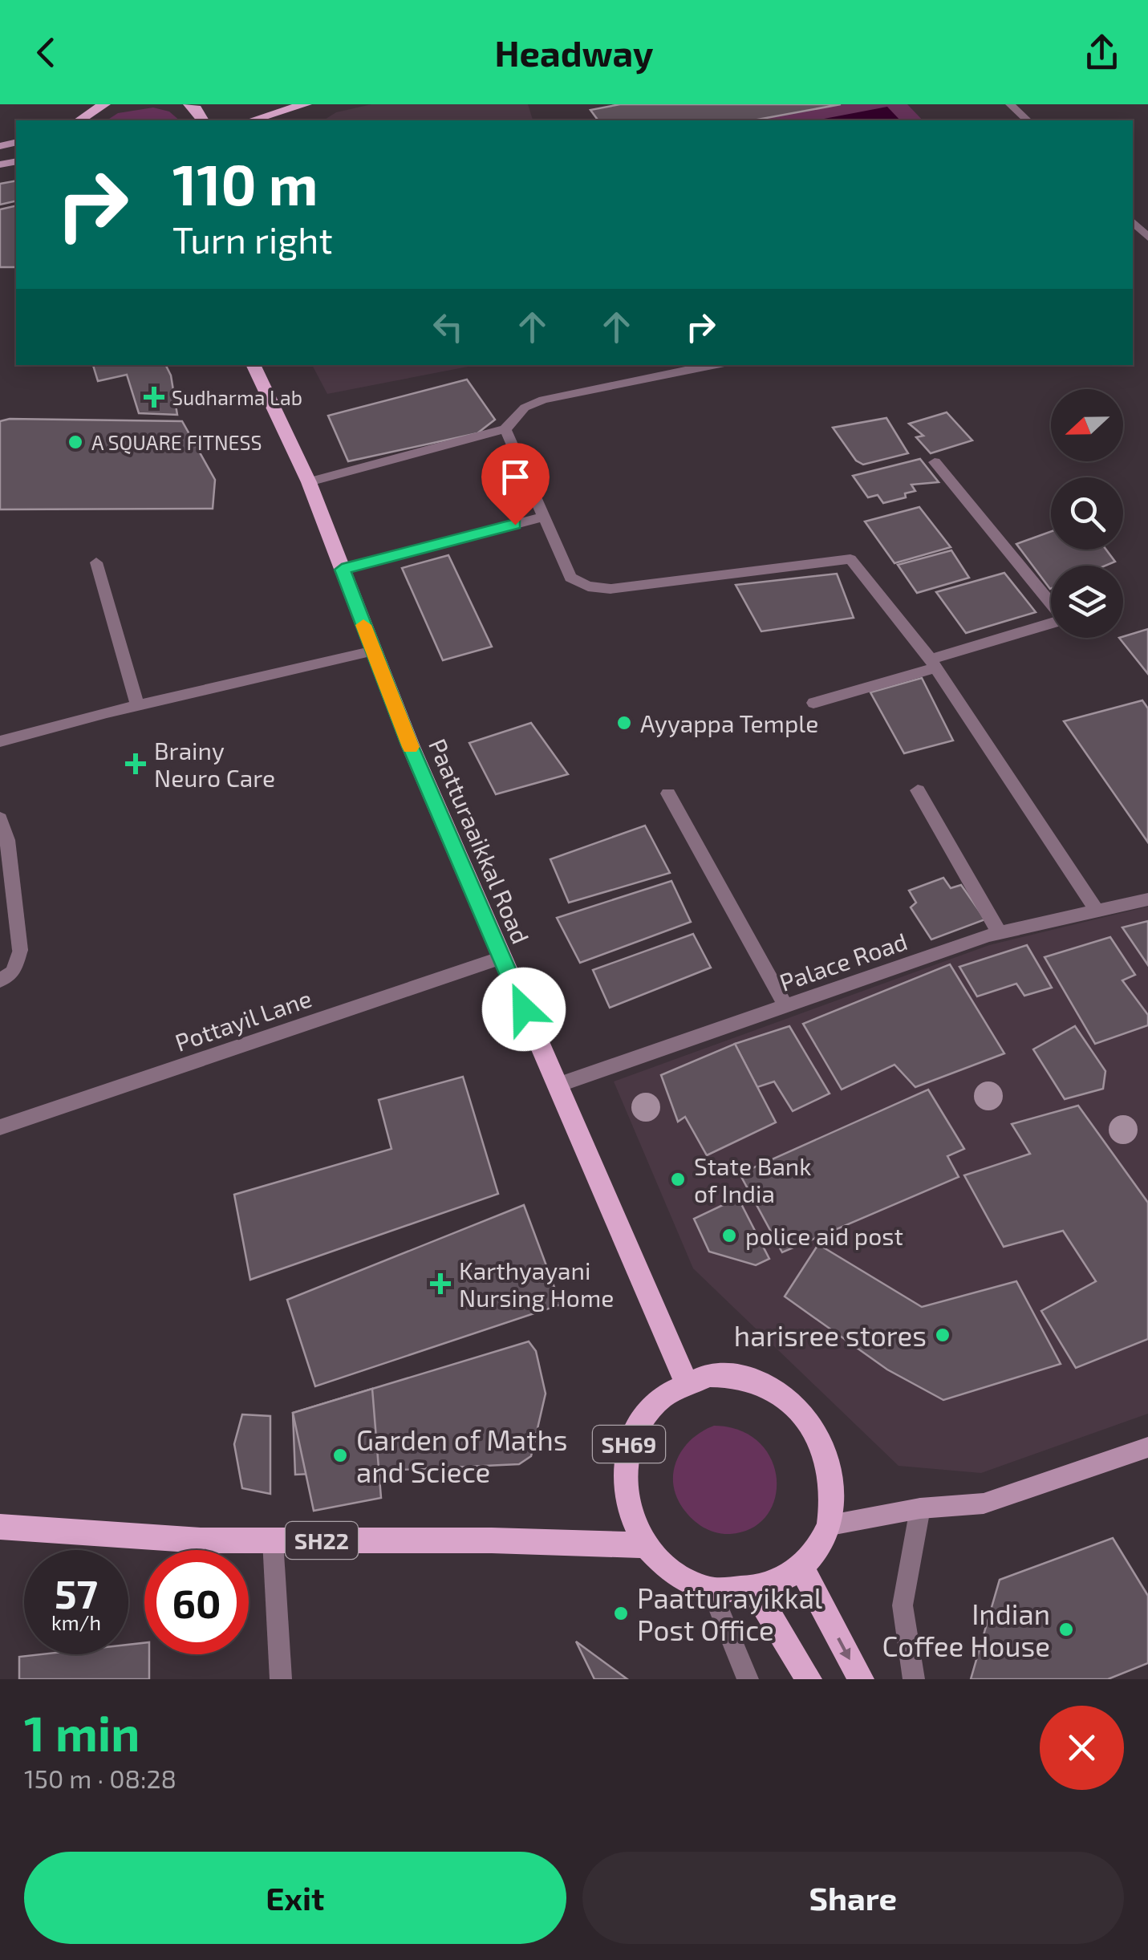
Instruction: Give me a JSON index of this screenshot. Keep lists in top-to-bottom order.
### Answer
{
  "streets": {
    "main road": ["Paatturaaikkal Road", "SH69", "SH22"],
    "street": ["Palace Road", "Pottayil Lane"]
  },
  "crossings": [
    ["Paatturaaikkal Road", "Palace Road"],
    ["Paatturaaikkal Road", "Pottayil Lane"],
    ["Paatturaaikkal Road", "SH69"],
    ["Paatturaaikkal Road", "SH22"],
    ["SH69", "SH22"]
  ],
  "places": {
    "health": ["Sudharma Lab", "Brainy Neuro Care", "Karthyayani Nursing Home"],
    "other": [
      "A SQUARE FITNESS",
      "Ayyappa Temple",
      "State Bank of India",
      "police aid post",
      "harisree stores",
      "Garden of Maths and Sciece",
      "Paatturayikkal Post Office",
      "Indian Coffee House"
    ]
  },
  "north": "left",
  "page": {
    "header": "Headway",
    "turn": ["110 m", "Turn right"],
    "speed": "57 km/h",
    "limit": "60",
    "heading": ["1 min", "150 m · 08:28"],
    "buttons": ["Exit", "Share"]
  }
}
